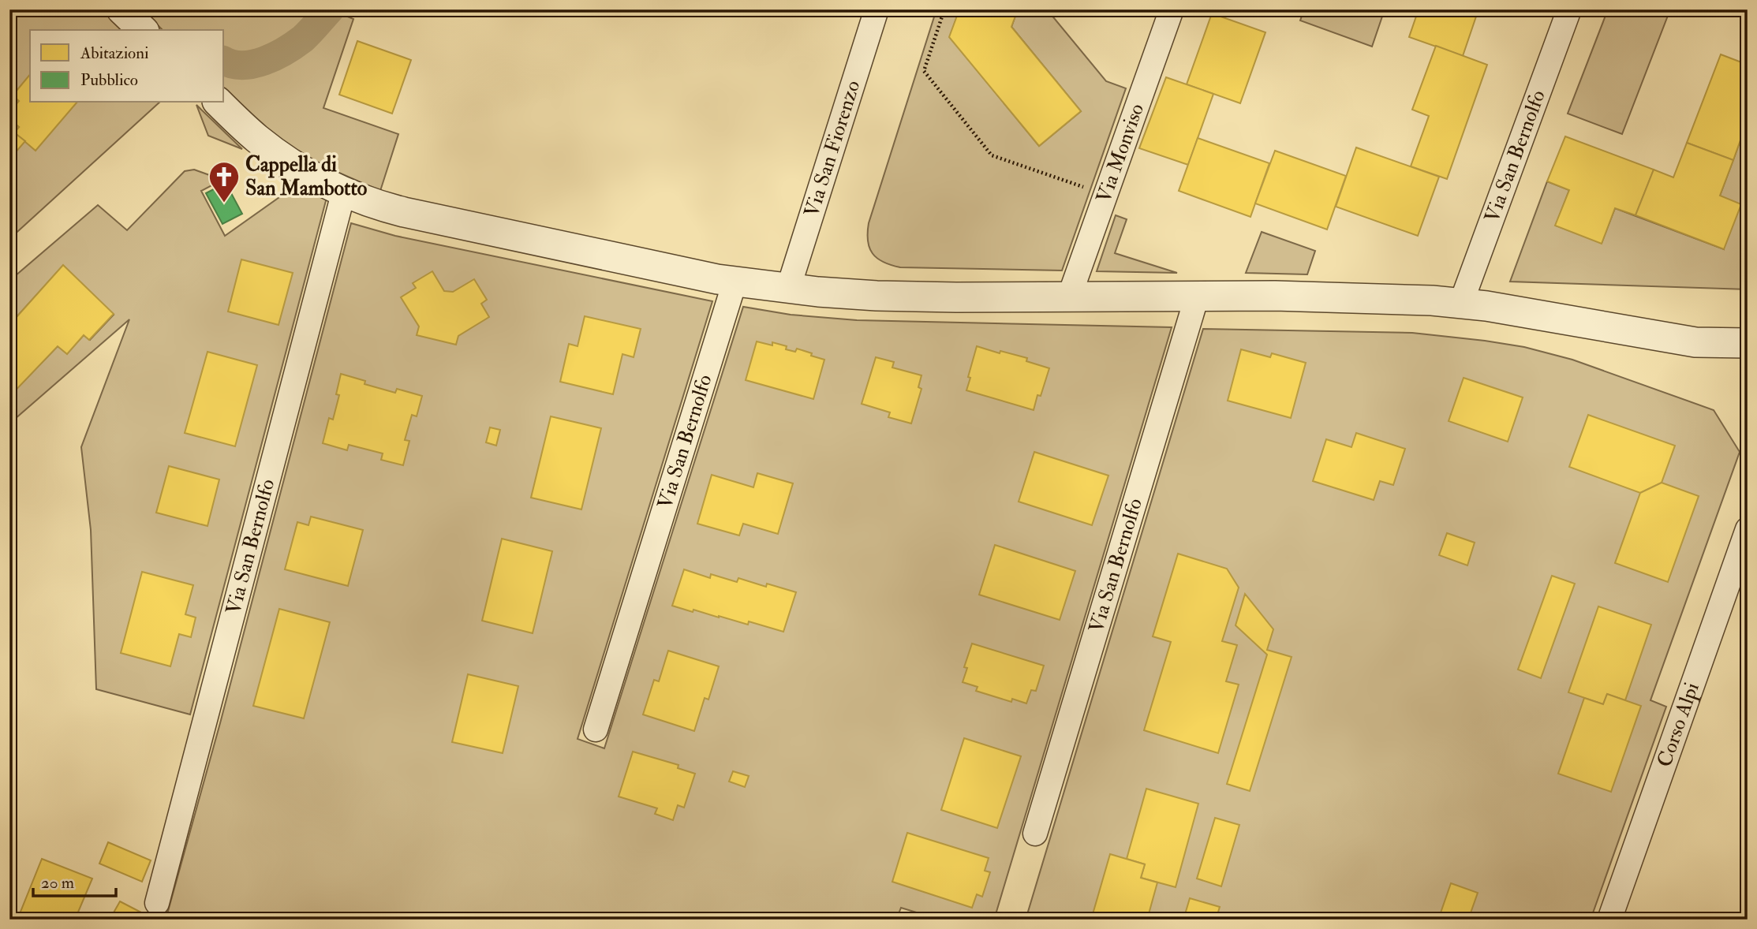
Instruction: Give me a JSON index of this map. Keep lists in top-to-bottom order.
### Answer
{
  "streets": {
    "street": [
      "Via San Fiorenzo",
      "Via Monviso",
      "Via San Bernolfo",
      "Corso Alpi"
    ]
  },
  "places": {
    "church": ["Cappella di San Mambotto"]
  },
  "legend": ["Abitazioni", "Pubblico"],
  "scale_bar": "20 m"
}
